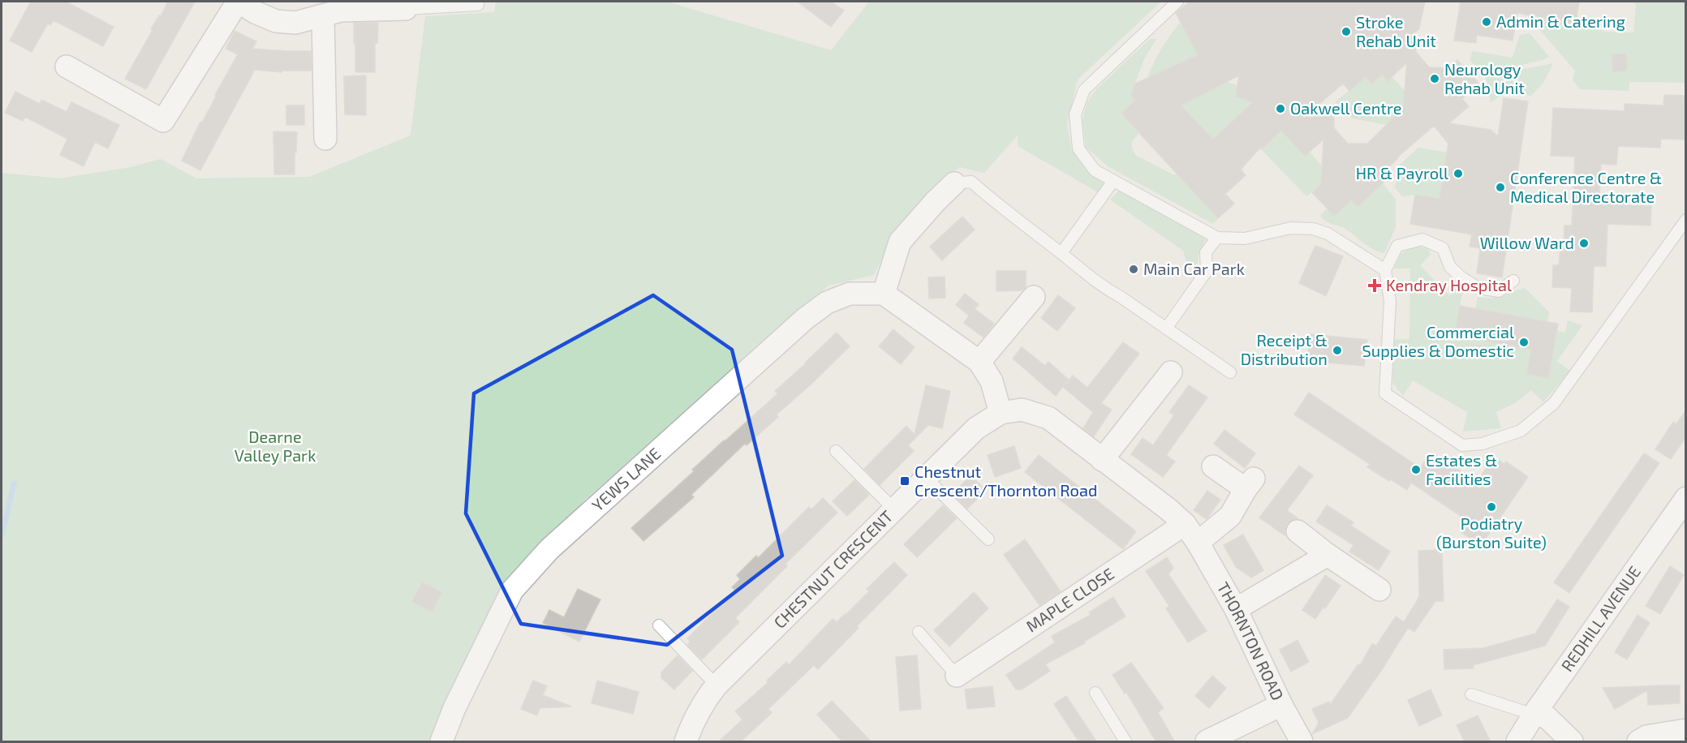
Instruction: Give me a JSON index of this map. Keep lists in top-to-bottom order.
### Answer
{
  "streets": {
    "street": [
      "YEWS LANE",
      "CHESTNUT CRESCENT",
      "MAPLE CLOSE",
      "REDHILL AVENUE",
      "THORNTON ROAD"
    ]
  },
  "crossings": [
    ["CHESTNUT CRESCENT", "THORNTON ROAD"],
    ["MAPLE CLOSE", "THORNTON ROAD"]
  ],
  "parks": ["Dearne Valley Park"],
  "places": {
    "other": [
      "Admin & Catering",
      "Stroke Rehab Unit",
      "Neurology Rehab Unit",
      "Oakwell Centre",
      "HR & Payroll",
      "Conference Centre & Medical Directorate",
      "Willow Ward",
      "Main Car Park",
      "Commercial Supplies & Domestic",
      "Receipt & Distribution",
      "Estates & Facilities",
      "Podiatry (Burston Suite)"
    ],
    "health": ["Kendray Hospital"],
    "transit": ["Chestnut Crescent/Thornton Road"]
  }
}
